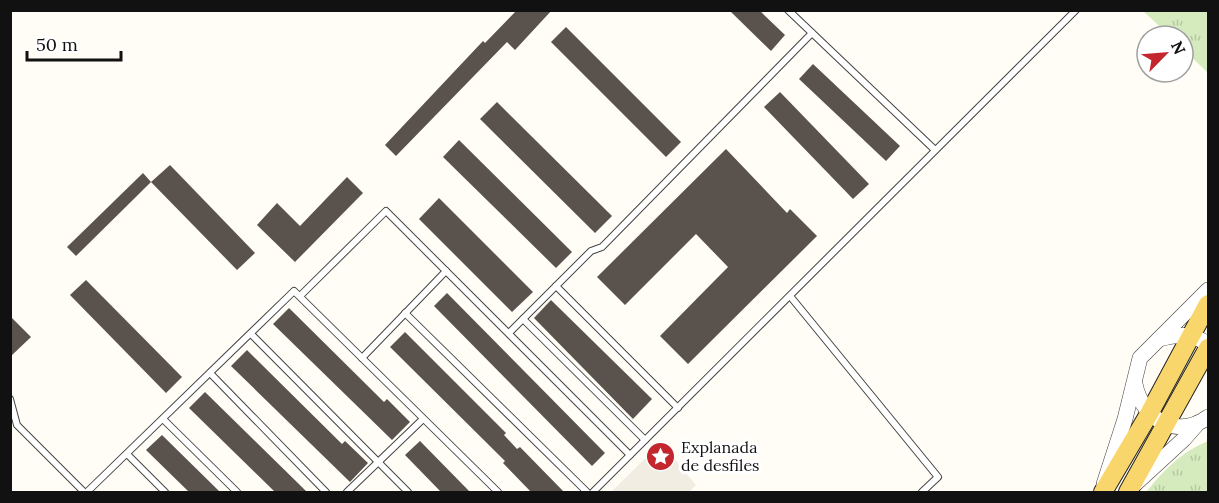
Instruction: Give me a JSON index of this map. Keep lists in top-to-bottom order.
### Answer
{
  "places": {
    "place": ["Explanada de desfiles"]
  },
  "scale_bar": "50 m",
  "north": "top right"
}
